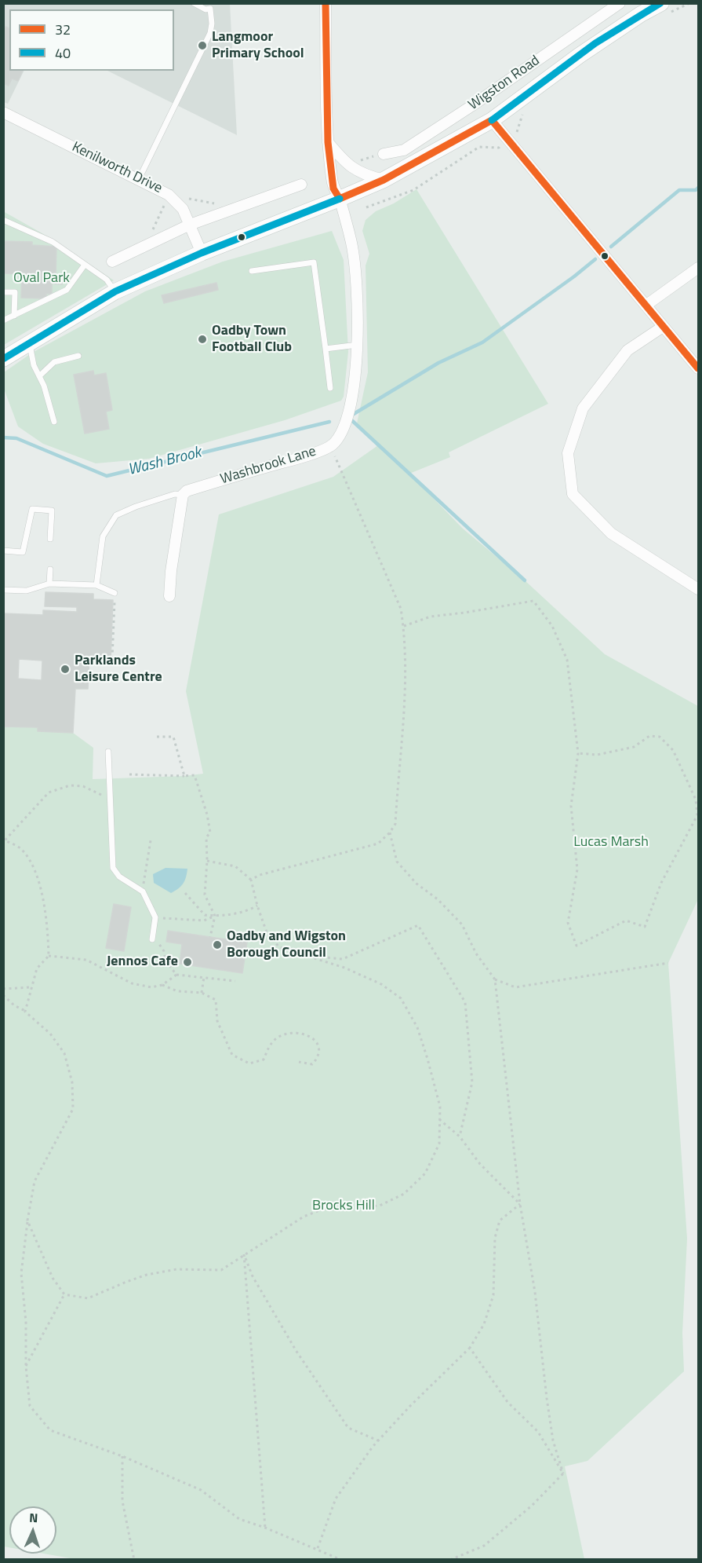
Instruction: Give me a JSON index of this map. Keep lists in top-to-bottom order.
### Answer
{
  "streets": {
    "main road": ["Wigston Road"],
    "street": ["Kenilworth Drive", "Washbrook Lane"]
  },
  "crossings": [
    ["Wigston Road", "Kenilworth Drive"],
    ["Wigston Road", "Washbrook Lane"]
  ],
  "water": ["Wash Brook"],
  "parks": ["Oval Park", "Lucas Marsh", "Brocks Hill"],
  "places": [
    "Langmoor Primary School",
    "Oadby Town Football Club",
    "Parklands Leisure Centre",
    "Oadby and Wigston Borough Council",
    "Jennos Cafe"
  ],
  "lines": ["transit line 32", "transit line 40"],
  "legend": ["32", "40"],
  "north": "top"
}
